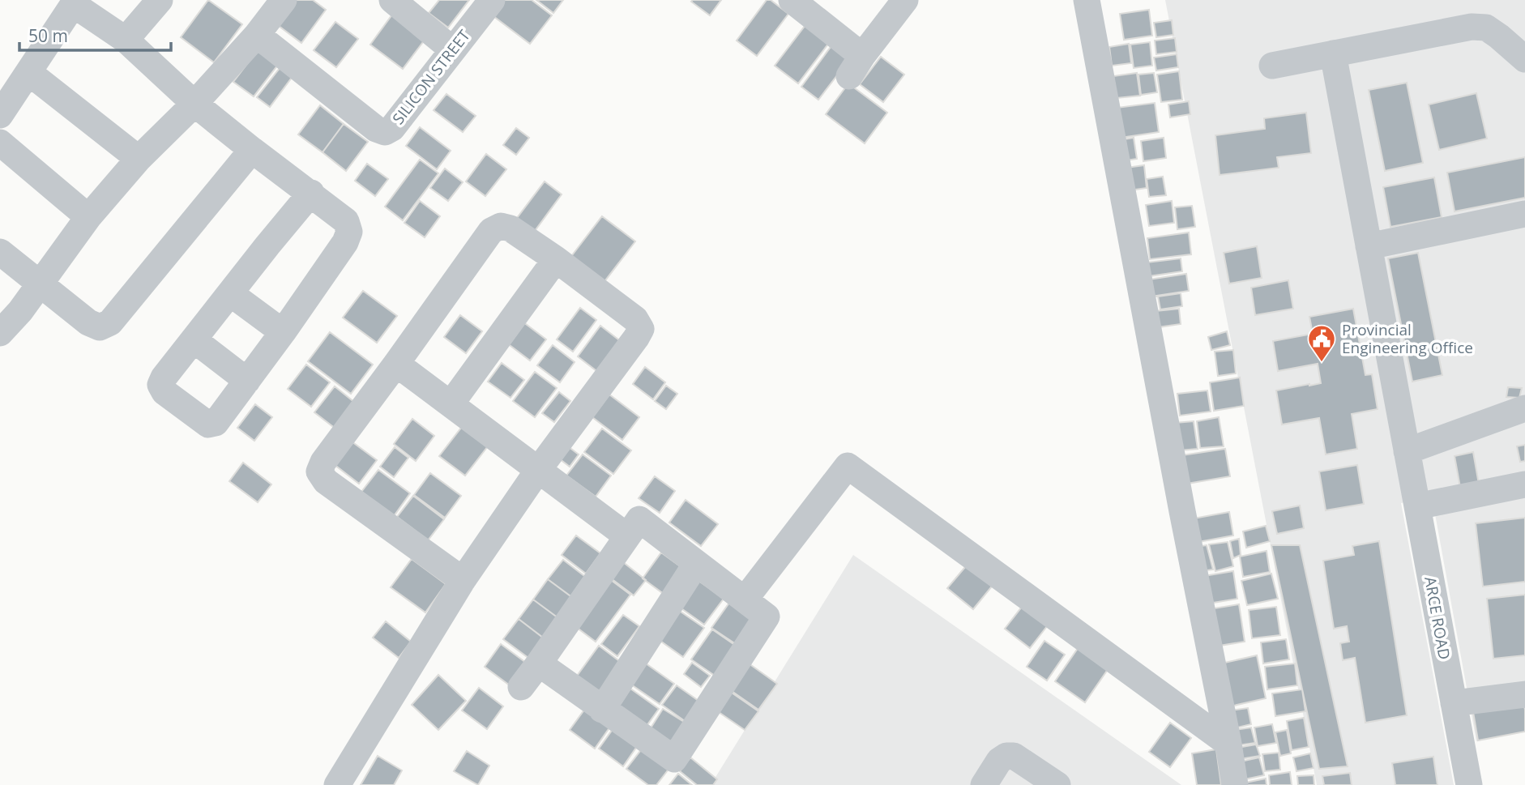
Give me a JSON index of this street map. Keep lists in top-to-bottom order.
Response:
{
  "streets": {
    "street": ["SILICON STREET", "ARCE ROAD"]
  },
  "places": {
    "public building": ["Provincial Engineering Office"]
  },
  "scale_bar": "50 m"
}
